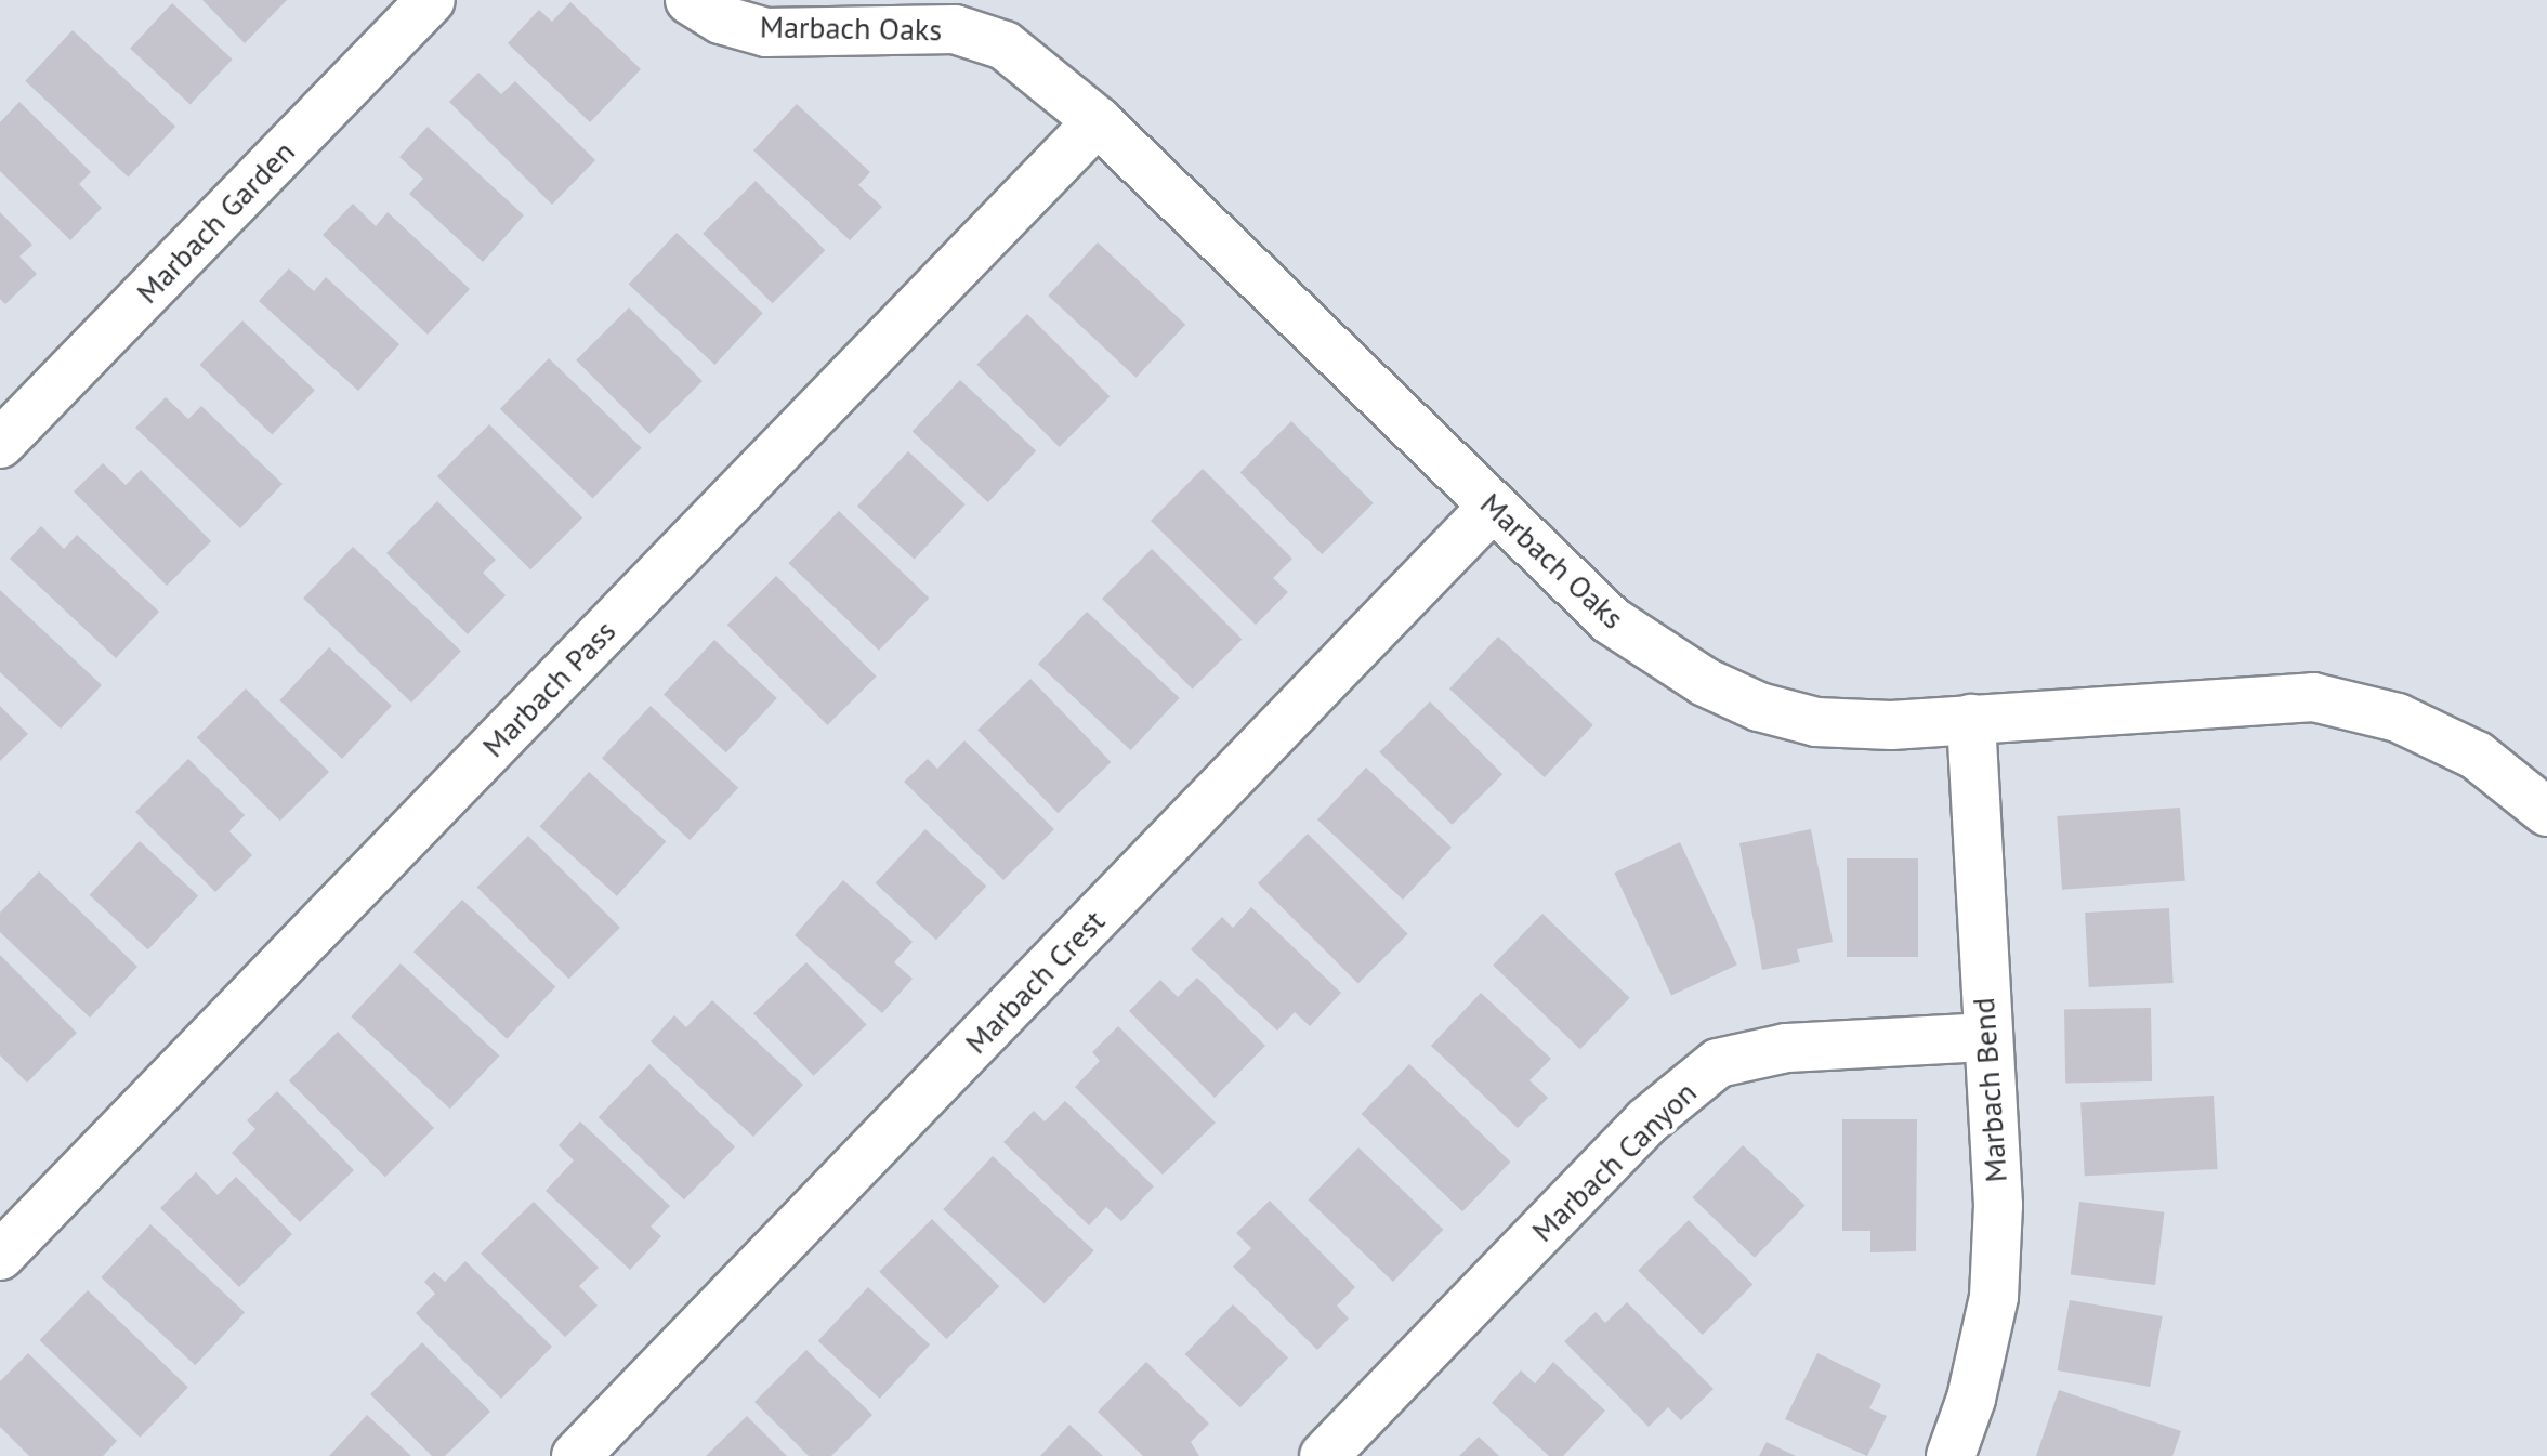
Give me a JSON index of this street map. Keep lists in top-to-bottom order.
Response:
{
  "streets": {
    "street": [
      "Marbach Oaks",
      "Marbach Garden",
      "Marbach Pass",
      "Marbach Crest",
      "Marbach Bend",
      "Marbach Canyon"
    ]
  },
  "crossings": [
    ["Marbach Oaks", "Marbach Pass"],
    ["Marbach Oaks", "Marbach Crest"],
    ["Marbach Oaks", "Marbach Bend"],
    ["Marbach Bend", "Marbach Canyon"]
  ]
}
